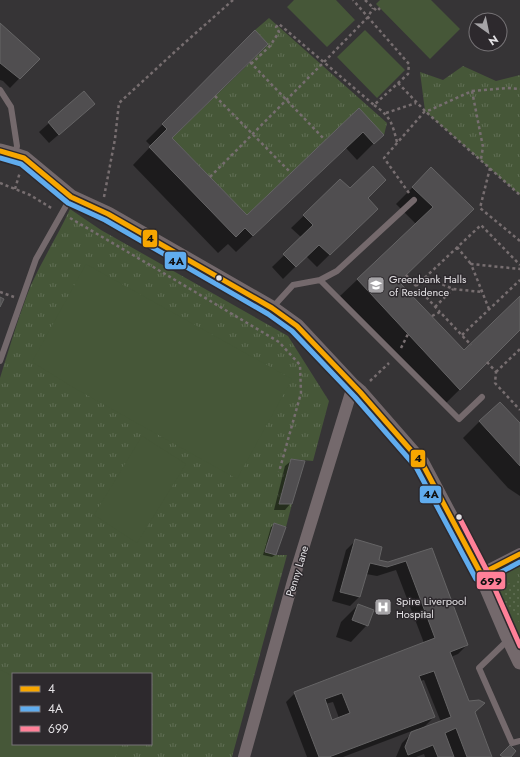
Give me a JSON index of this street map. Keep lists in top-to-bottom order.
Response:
{
  "streets": {
    "street": ["Penny Lane"]
  },
  "places": {
    "school or university": ["Greenbank Halls of Residence"],
    "hospital": ["Spire Liverpool Hospital"]
  },
  "lines": ["transit line 4", "transit line 4A", "transit line 699"],
  "legend": ["4", "4A", "699"],
  "north": "bottom right"
}
